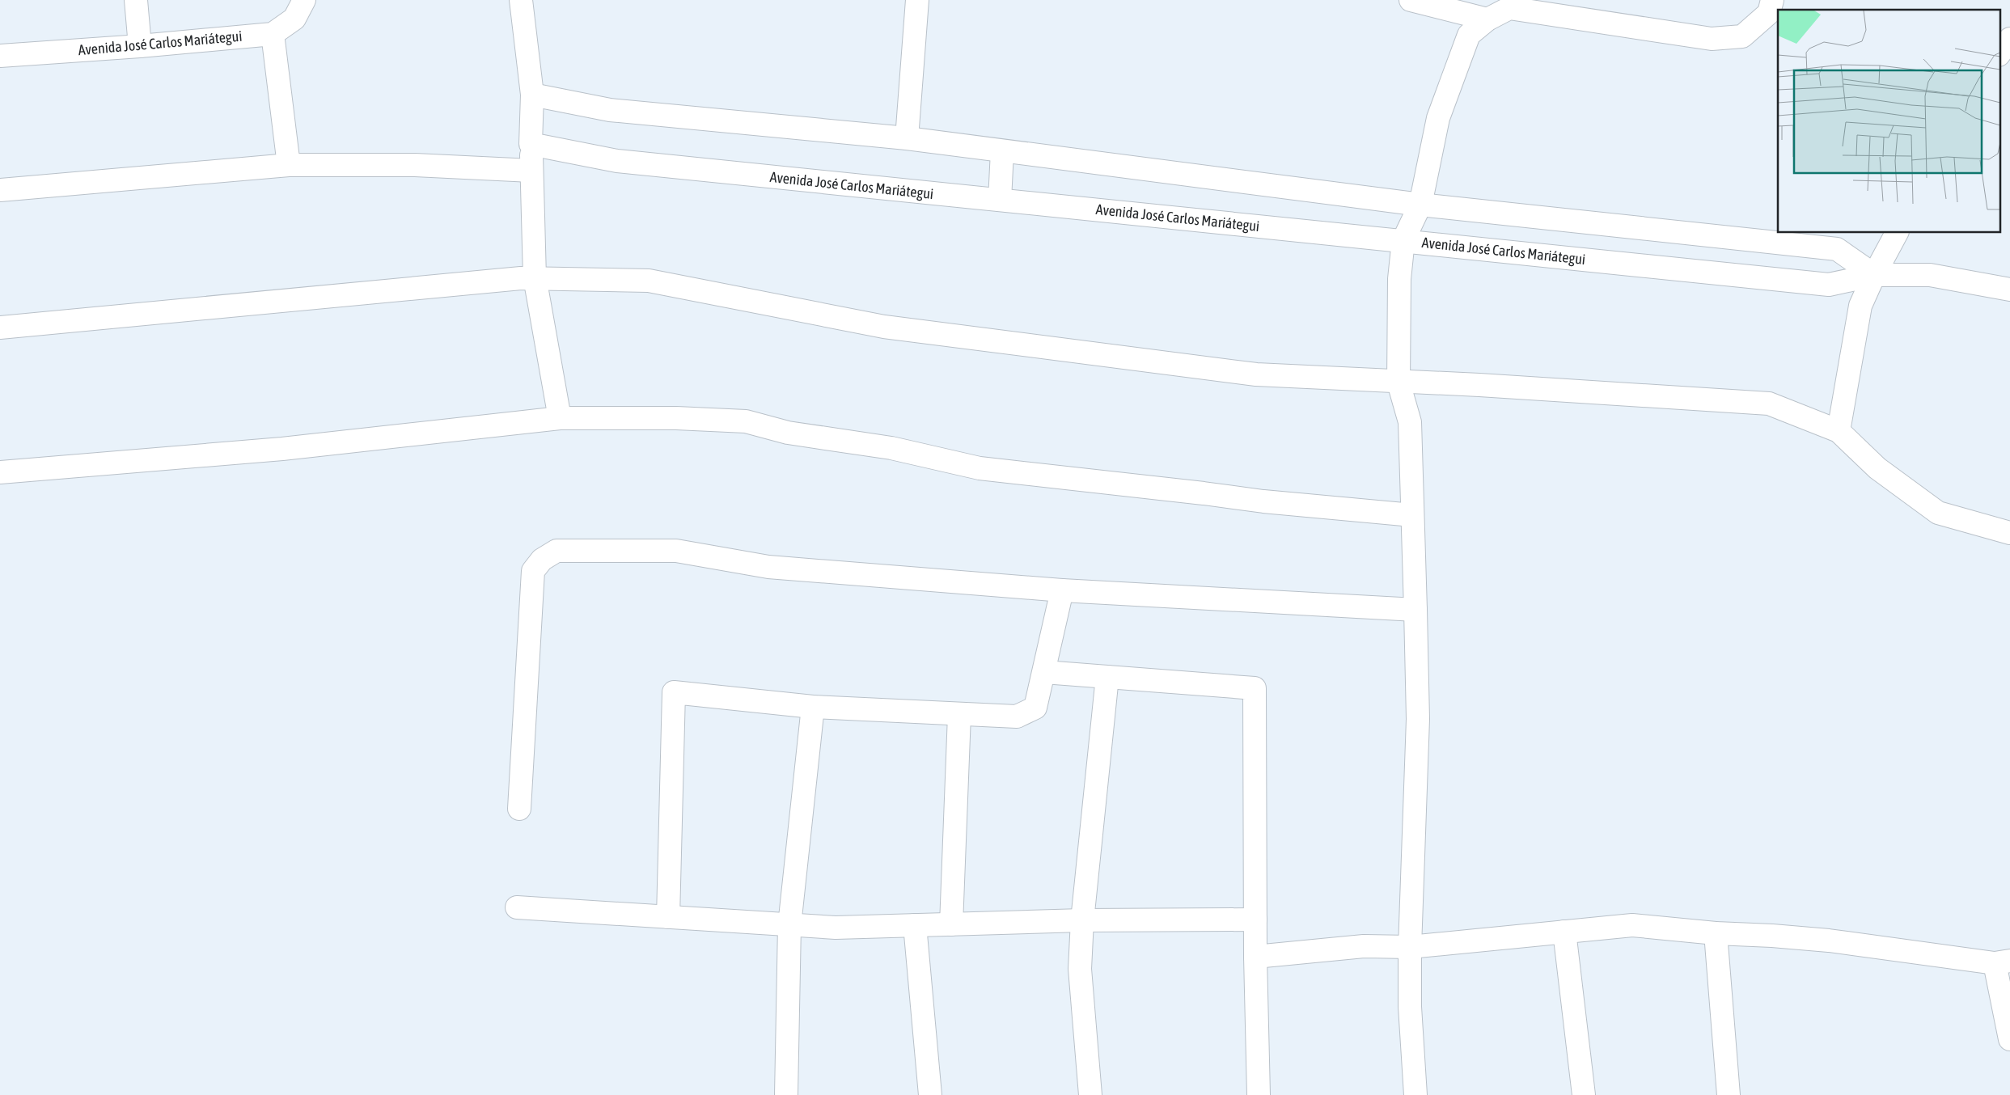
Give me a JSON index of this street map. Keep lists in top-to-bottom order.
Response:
{
  "streets": {
    "street": ["Avenida José Carlos Mariátegui"]
  }
}
